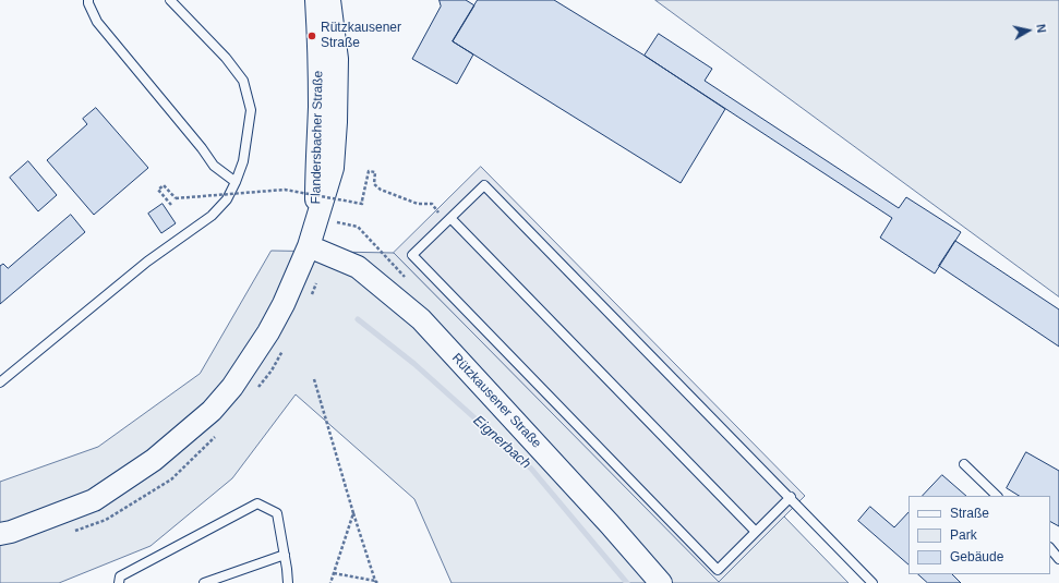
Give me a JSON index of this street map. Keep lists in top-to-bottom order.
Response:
{
  "streets": {
    "street": ["Flandersbacher Straße", "Rützkausener Straße"]
  },
  "crossings": [
    ["Flandersbacher Straße", "Rützkausener Straße"]
  ],
  "water": ["Eignerbach"],
  "places": ["Rützkausener Straße"],
  "legend": ["Straße", "Park", "Gebäude"],
  "north": "right"
}
